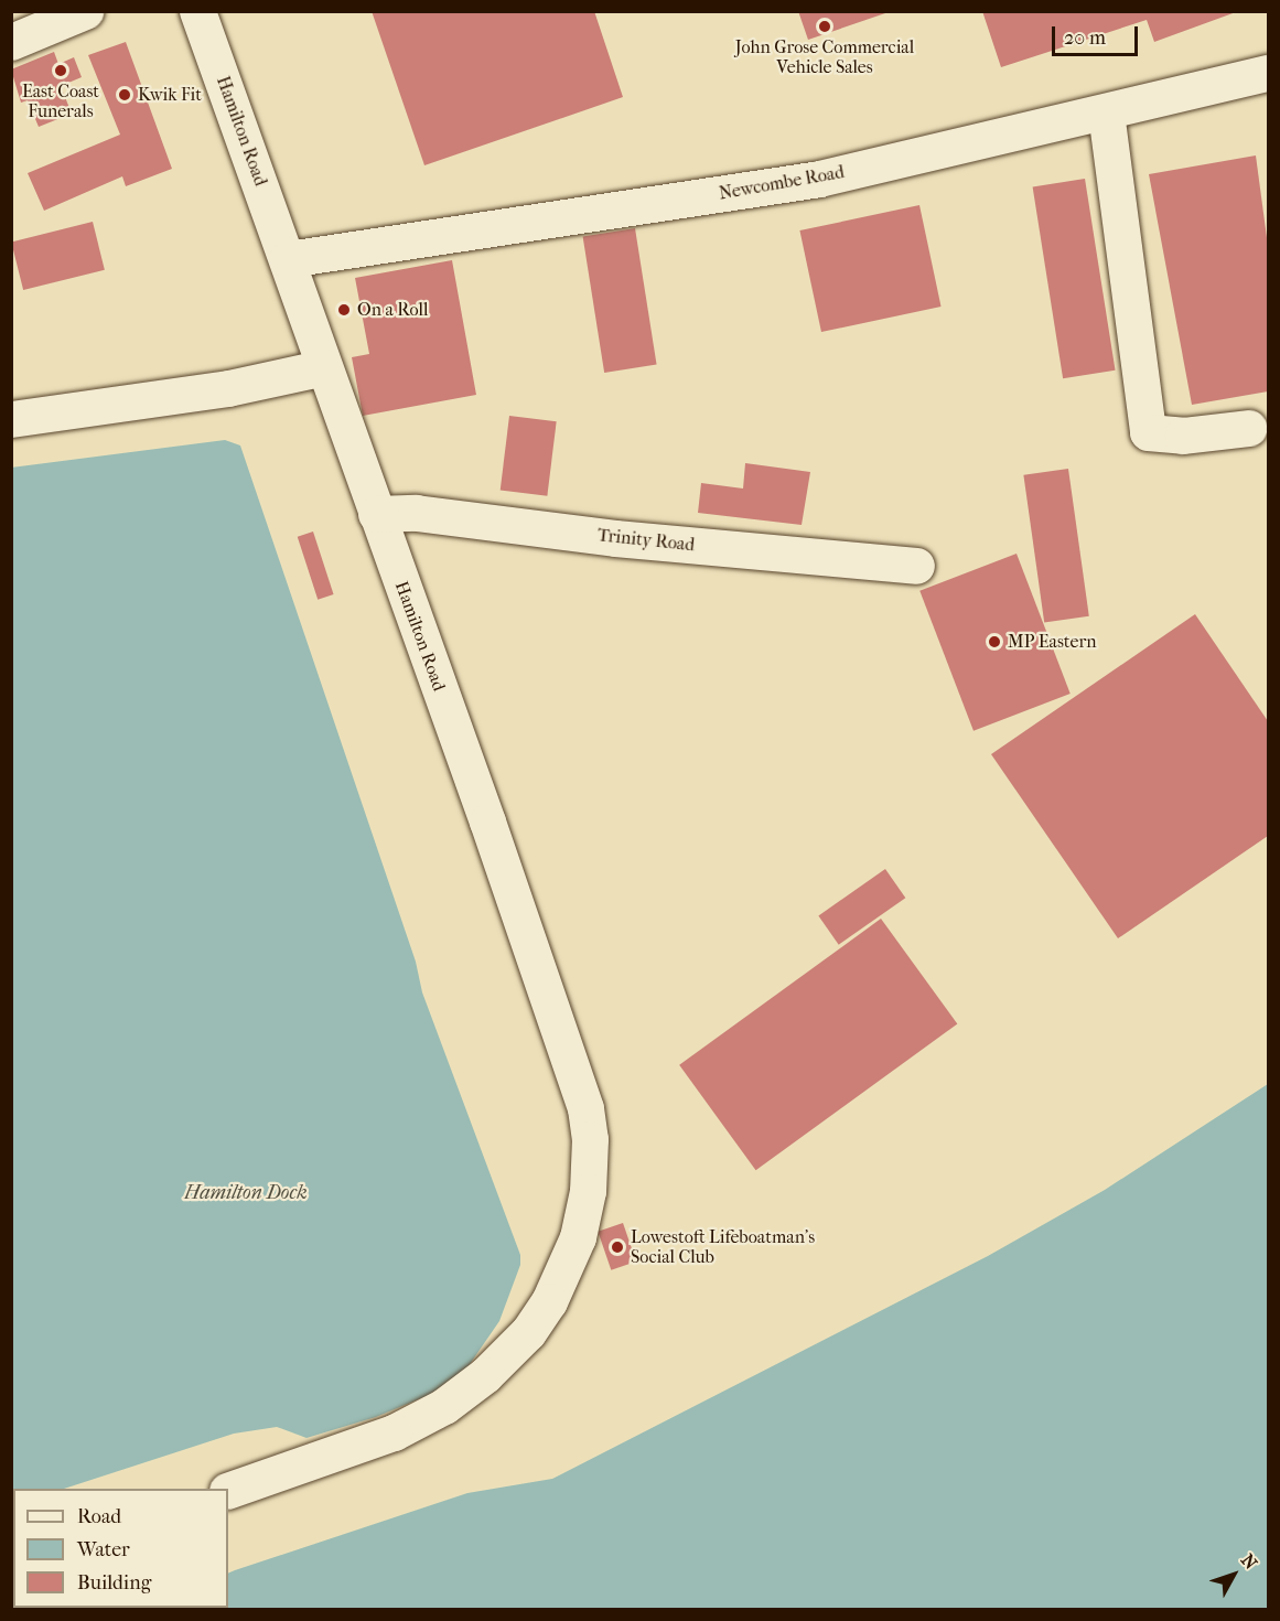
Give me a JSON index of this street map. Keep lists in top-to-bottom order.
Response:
{
  "streets": {
    "street": ["Hamilton Road", "Newcombe Road", "Trinity Road"]
  },
  "crossings": [
    ["Hamilton Road", "Newcombe Road"],
    ["Hamilton Road", "Trinity Road"]
  ],
  "water": ["Hamilton Dock"],
  "places": [
    "John Grose Commercial Vehicle Sales",
    "East Coast Funerals",
    "Kwik Fit",
    "On a Roll",
    "MP Eastern",
    "Lowestoft Lifeboatman's Social Club"
  ],
  "legend": ["Road", "Water", "Building"],
  "scale_bar": "20 m",
  "north": "top right"
}
